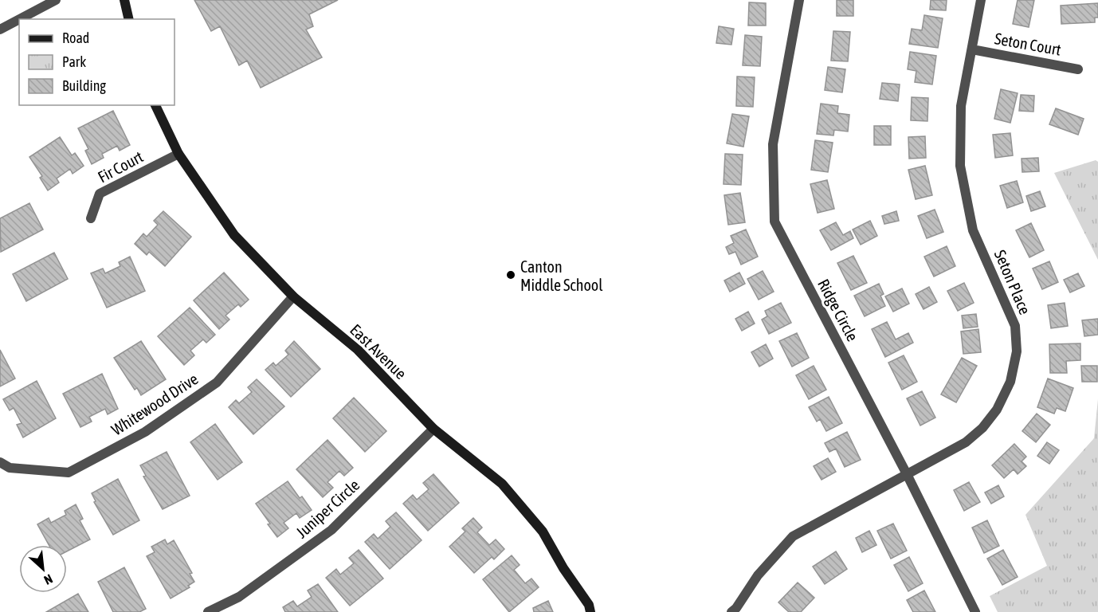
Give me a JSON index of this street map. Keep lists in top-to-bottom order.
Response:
{
  "streets": {
    "street": [
      "Seton Court",
      "Fir Court",
      "Seton Place",
      "Ridge Circle",
      "East Avenue",
      "Whitewood Drive",
      "Juniper Circle"
    ]
  },
  "crossings": [
    ["Seton Court", "Seton Place"],
    ["Fir Court", "East Avenue"],
    ["Seton Place", "Ridge Circle"],
    ["East Avenue", "Whitewood Drive"],
    ["East Avenue", "Juniper Circle"]
  ],
  "places": ["Canton Middle School"],
  "legend": ["Road", "Park", "Building"],
  "north": "bottom right"
}
